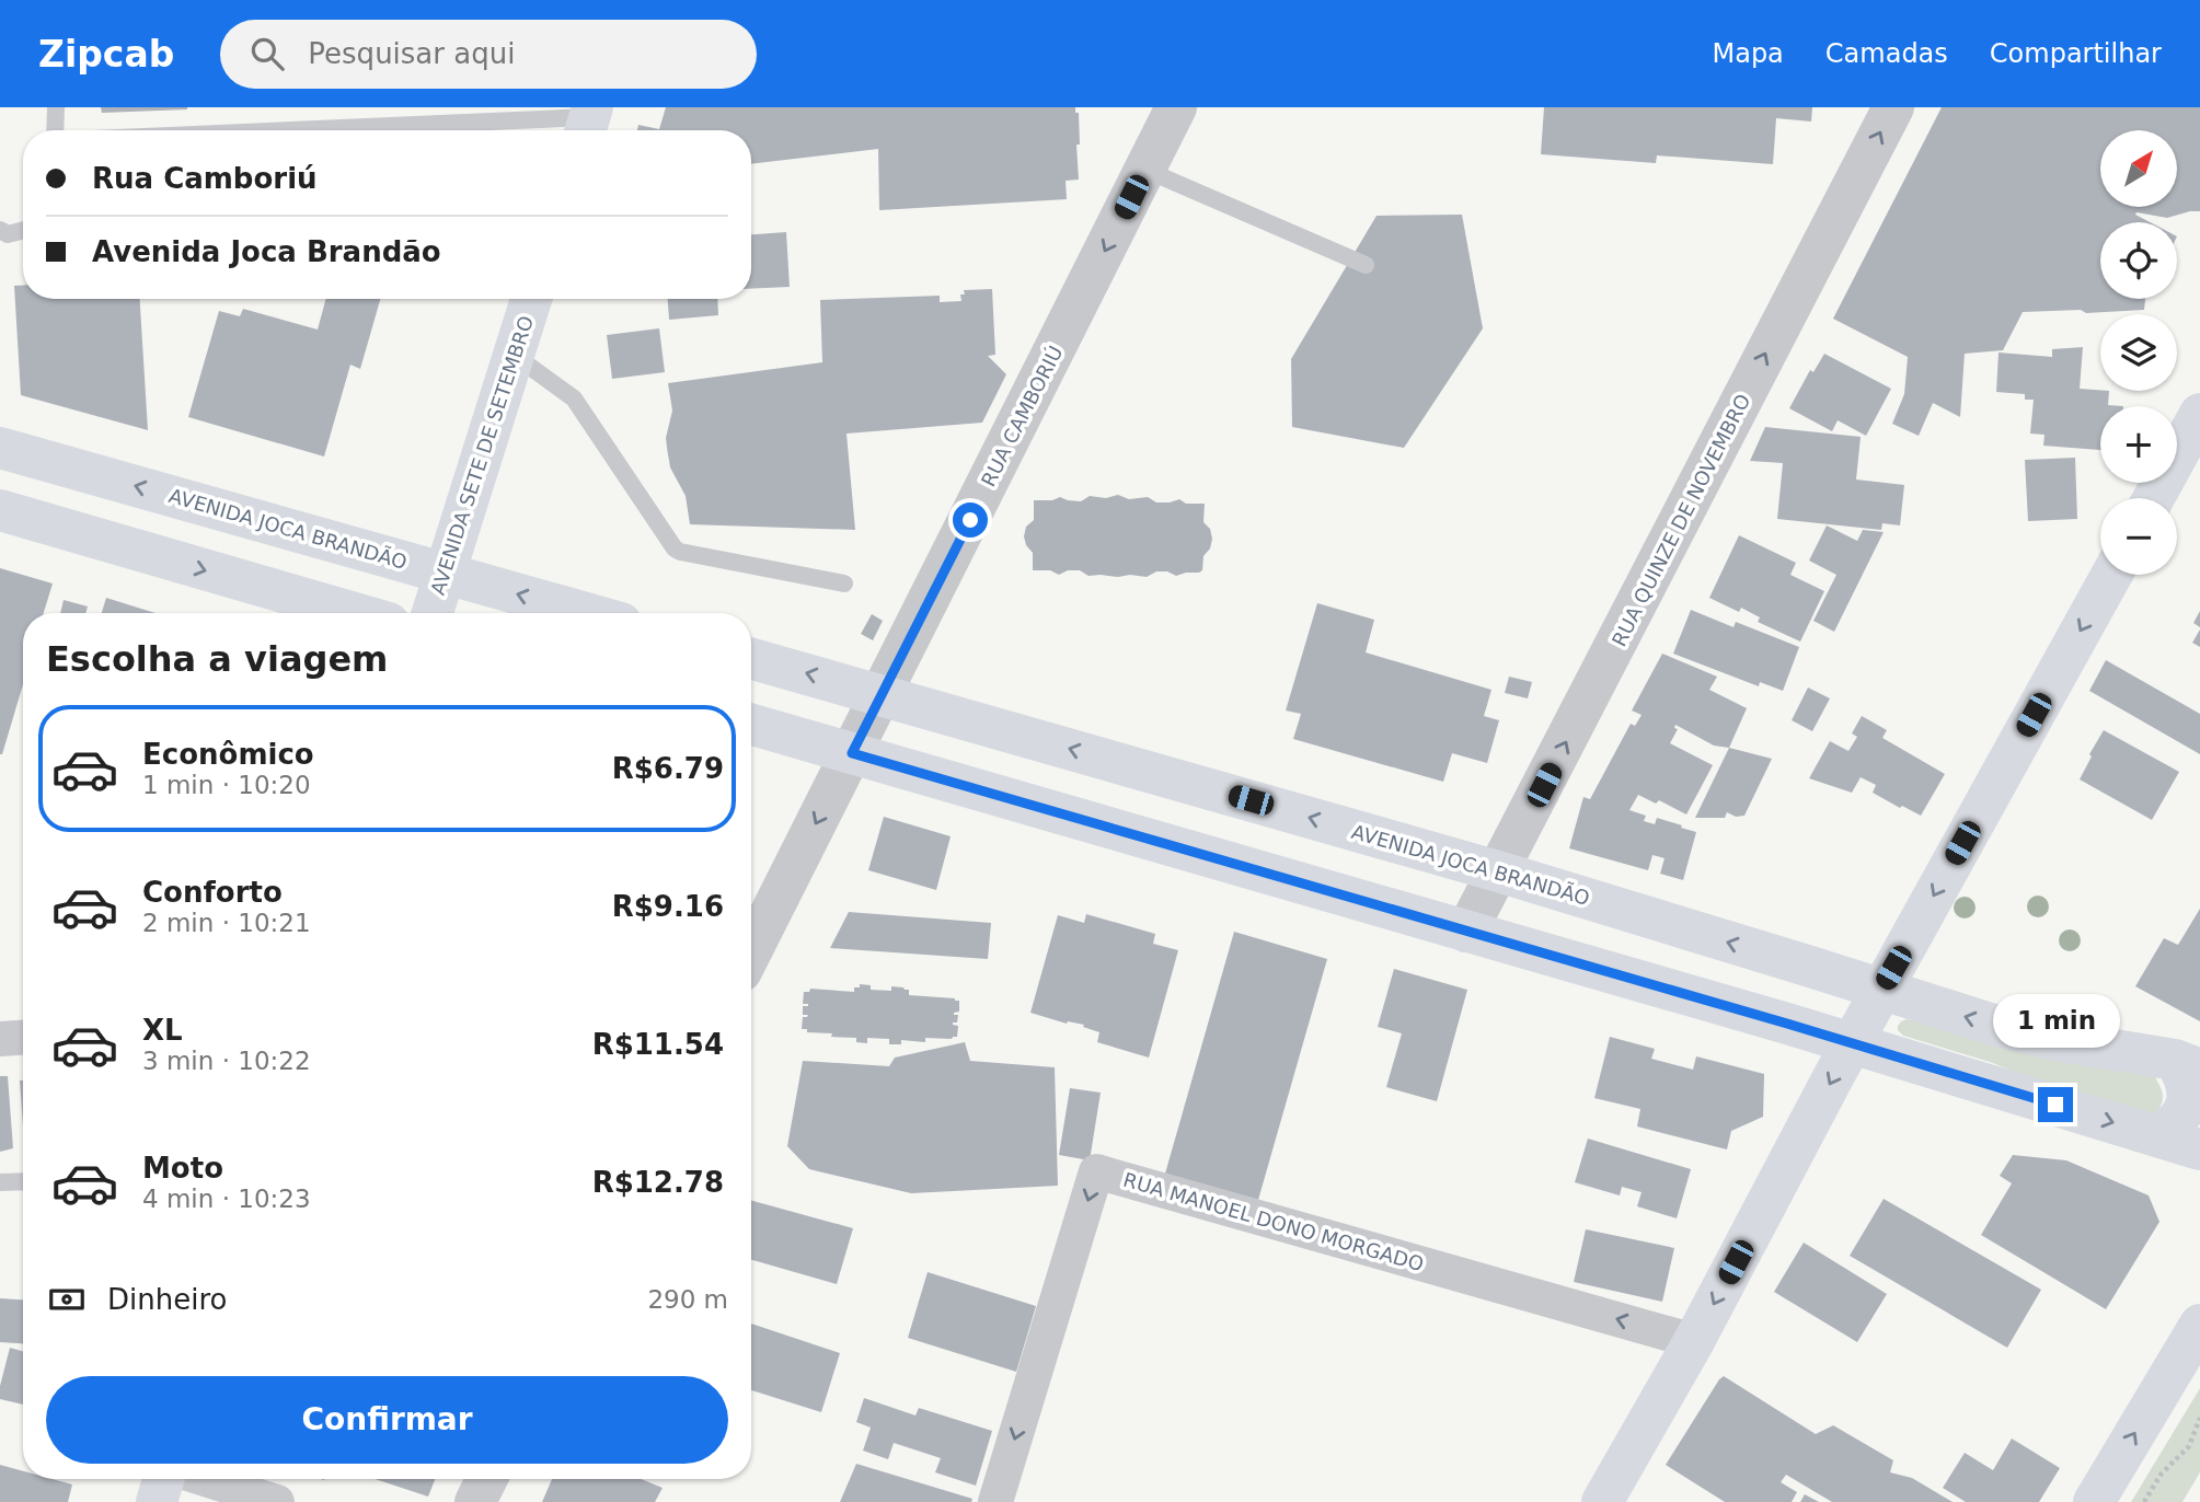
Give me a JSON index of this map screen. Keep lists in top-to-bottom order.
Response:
{
  "streets": {
    "main road": ["AVENIDA SETE DE SETEMBRO", "AVENIDA JOCA BRANDÃO"],
    "street": ["RUA CAMBORIÚ", "RUA QUINZE DE NOVEMBRO", "RUA MANOEL DONO MORGADO"]
  },
  "crossings": [
    ["RUA CAMBORIÚ", "AVENIDA JOCA BRANDÃO"],
    ["AVENIDA SETE DE SETEMBRO", "AVENIDA JOCA BRANDÃO"],
    ["RUA QUINZE DE NOVEMBRO", "AVENIDA JOCA BRANDÃO"]
  ],
  "one_way": ["RUA CAMBORIÚ", "RUA QUINZE DE NOVEMBRO"],
  "north": "top right",
  "page": {
    "header": "Zipcab",
    "search": "Pesquisar aqui",
    "nav": ["Mapa", "Camadas", "Compartilhar"],
    "map_buttons": ["+", "−"],
    "banner": ["Rua Camboriú", "Avenida Joca Brandão"],
    "heading": "Escolha a viagem",
    "list": [
      {
        "name": "Econômico",
        "note": "1 min · 10:20",
        "value": "R$6.79"
      },
      {
        "name": "Conforto",
        "note": "2 min · 10:21",
        "value": "R$9.16"
      },
      {
        "name": "XL",
        "note": "3 min · 10:22",
        "value": "R$11.54"
      },
      {
        "name": "Moto",
        "note": "4 min · 10:23",
        "value": "R$12.78"
      }
    ],
    "bubble": "1 min",
    "pay": ["Dinheiro", "290 m"],
    "buttons": "Confirmar"
  }
}
